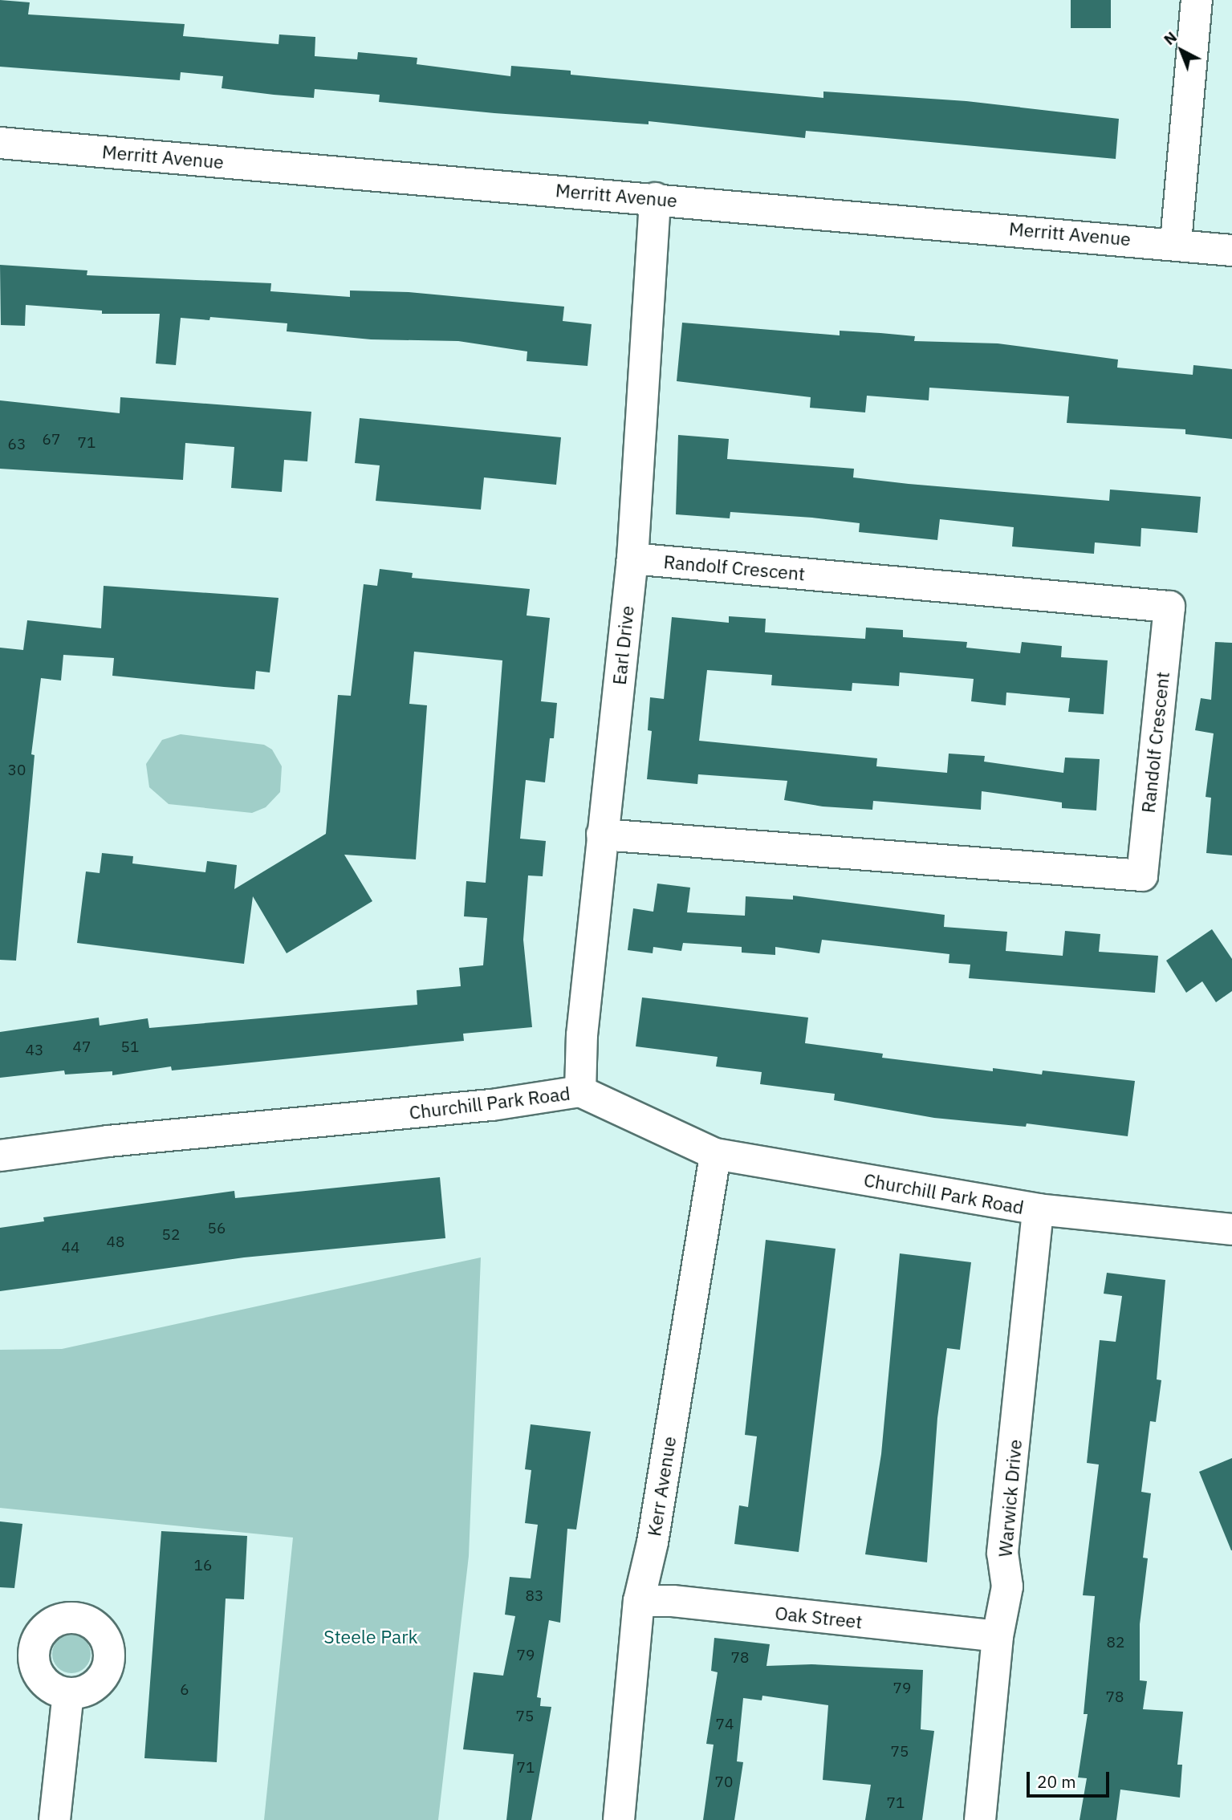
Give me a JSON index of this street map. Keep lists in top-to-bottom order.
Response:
{
  "streets": {
    "street": [
      "Merritt Avenue",
      "Randolf Crescent",
      "Earl Drive",
      "Churchill Park Road",
      "Kerr Avenue",
      "Warwick Drive",
      "Oak Street"
    ]
  },
  "crossings": [
    ["Merritt Avenue", "Earl Drive"],
    ["Randolf Crescent", "Earl Drive"],
    ["Earl Drive", "Churchill Park Road"],
    ["Churchill Park Road", "Kerr Avenue"],
    ["Churchill Park Road", "Warwick Drive"],
    ["Kerr Avenue", "Oak Street"],
    ["Warwick Drive", "Oak Street"]
  ],
  "parks": ["Steele Park"],
  "house_numbers": [
    "67",
    "71",
    "63",
    "30",
    "47",
    "51",
    "43",
    "56",
    "52",
    "48",
    "44",
    "16",
    "83",
    "82",
    "79",
    "78",
    "79",
    "6",
    "78",
    "75",
    "74",
    "75",
    "71",
    "70",
    "71"
  ],
  "scale_bar": "20 m",
  "north": "top left"
}
